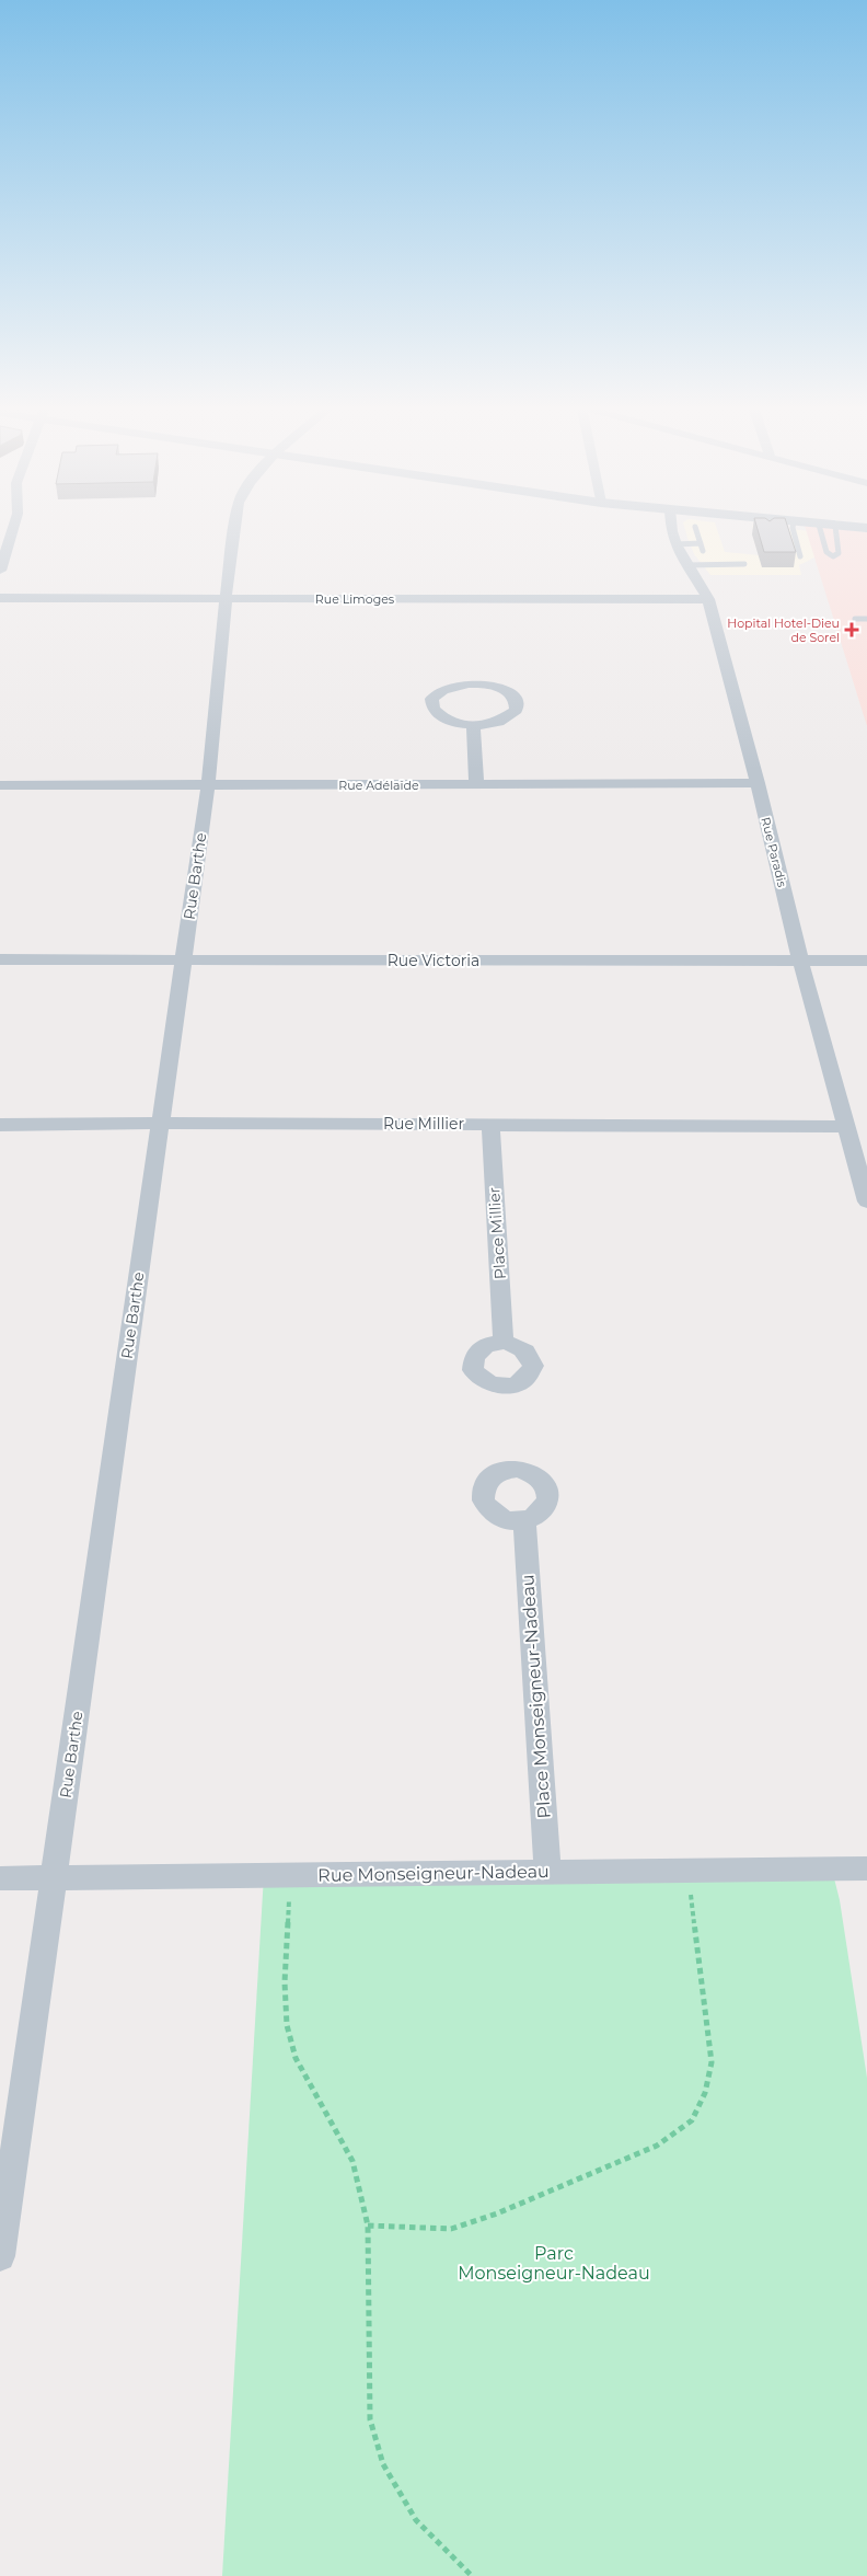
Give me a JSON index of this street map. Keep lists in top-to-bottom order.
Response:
{
  "streets": {
    "street": [
      "Rue Limoges",
      "Rue Adélaïde",
      "Rue Paradis",
      "Rue Barthe",
      "Rue Victoria",
      "Rue Millier",
      "Place Millier",
      "Place Monseigneur-Nadeau",
      "Rue Monseigneur-Nadeau"
    ]
  },
  "crossings": [
    ["Rue Limoges", "Rue Paradis"],
    ["Rue Limoges", "Rue Barthe"],
    ["Rue Adélaïde", "Rue Paradis"],
    ["Rue Adélaïde", "Rue Barthe"],
    ["Rue Paradis", "Rue Victoria"],
    ["Rue Paradis", "Rue Millier"],
    ["Rue Barthe", "Rue Victoria"],
    ["Rue Barthe", "Rue Millier"],
    ["Rue Barthe", "Rue Monseigneur-Nadeau"],
    ["Rue Millier", "Place Millier"],
    ["Place Monseigneur-Nadeau", "Rue Monseigneur-Nadeau"]
  ],
  "parks": ["Parc Monseigneur-Nadeau"],
  "places": {
    "health": ["Hopital Hotel-Dieu de Sorel"]
  }
}
